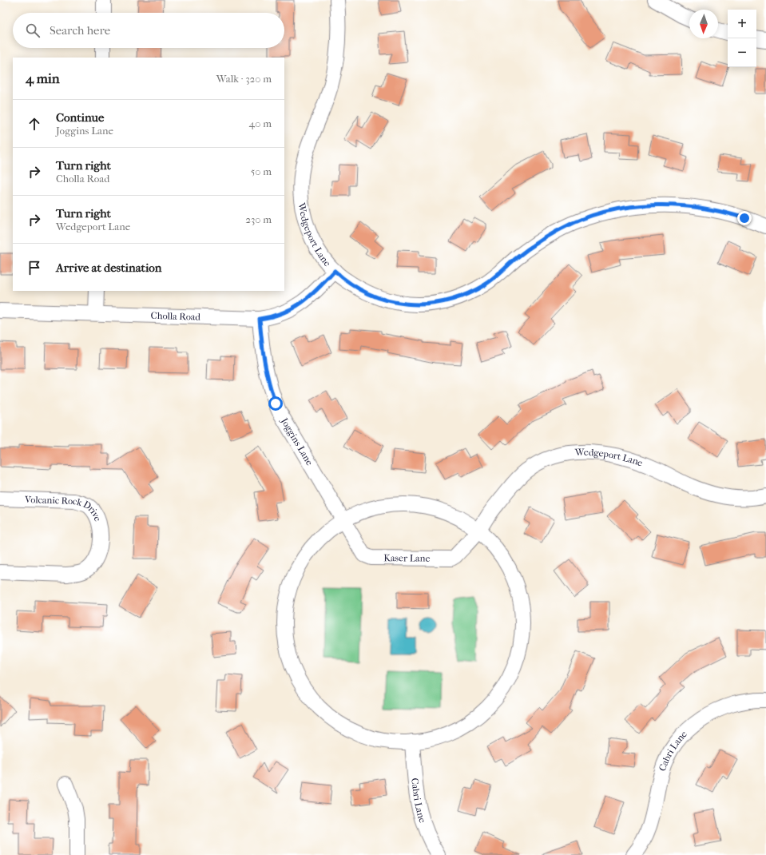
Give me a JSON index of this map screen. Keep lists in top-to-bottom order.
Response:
{
  "streets": {
    "street": [
      "Wedgeport Lane",
      "Cholla Road",
      "Joggins Lane",
      "Volcanic Rock Drive",
      "Kaser Lane",
      "Cabri Lane"
    ]
  },
  "crossings": [
    ["Wedgeport Lane", "Cholla Road"],
    ["Wedgeport Lane", "Kaser Lane"],
    ["Cholla Road", "Joggins Lane"],
    ["Joggins Lane", "Kaser Lane"]
  ],
  "north": "bottom",
  "page": {
    "map_buttons": ["+", "−"],
    "search": "Search here",
    "heading": ["4 min", "Walk · 320 m"],
    "list": [
      ["Continue", "Joggins Lane", "40 m"],
      ["Turn right", "Cholla Road", "50 m"],
      ["Turn right", "Wedgeport Lane", "230 m"],
      "Arrive at destination"
    ]
  }
}
